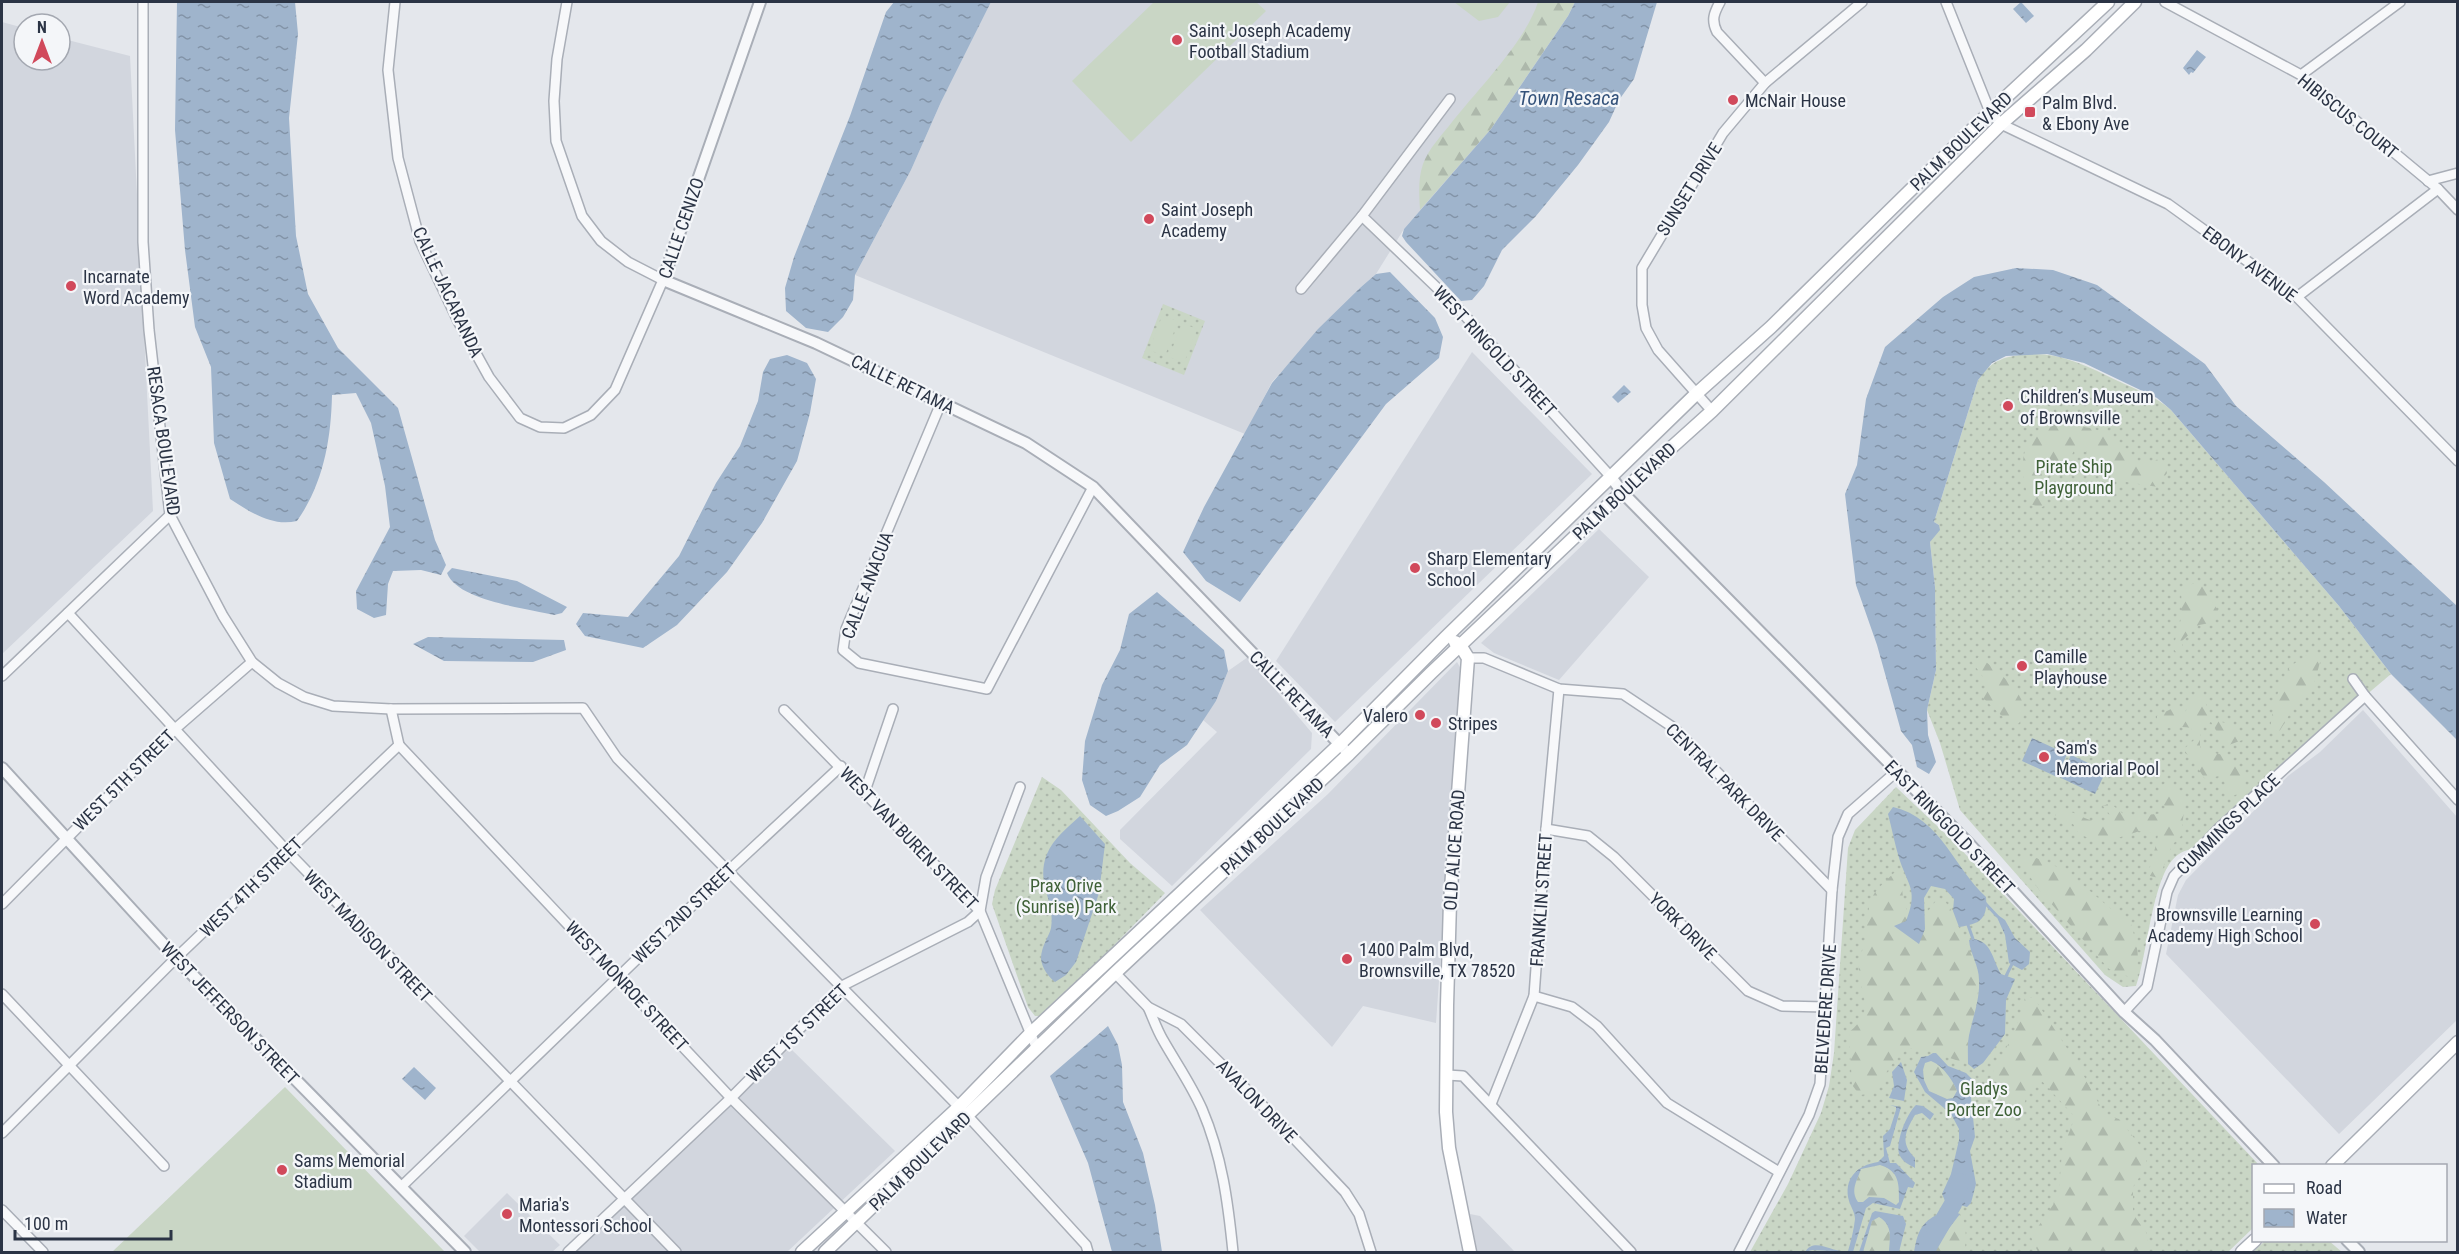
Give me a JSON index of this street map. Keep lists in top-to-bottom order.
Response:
{
  "streets": {
    "main road": ["PALM BOULEVARD", "OLD ALICE ROAD"],
    "street": [
      "HIBISCUS COURT",
      "SUNSET DRIVE",
      "CALLE CENIZO",
      "EBONY AVENUE",
      "CALLE JACARANDA",
      "WEST RINGOLD STREET",
      "CALLE RETAMA",
      "RESACA BOULEVARD",
      "CALLE ANACUA",
      "WEST 5TH STREET",
      "CENTRAL PARK DRIVE",
      "CUMMINGS PLACE",
      "EAST RINGGOLD STREET",
      "WEST VAN BUREN STREET",
      "WEST 4TH STREET",
      "FRANKLIN STREET",
      "WEST 2ND STREET",
      "YORK DRIVE",
      "WEST MADISON STREET",
      "WEST MONROE STREET",
      "BELVEDERE DRIVE",
      "WEST JEFFERSON STREET",
      "WEST 1ST STREET",
      "AVALON DRIVE"
    ]
  },
  "crossings": [
    ["PALM BOULEVARD", "SUNSET DRIVE"],
    ["PALM BOULEVARD", "EBONY AVENUE"],
    ["PALM BOULEVARD", "WEST RINGOLD STREET"],
    ["PALM BOULEVARD", "CALLE RETAMA"],
    ["PALM BOULEVARD", "EAST RINGGOLD STREET"],
    ["PALM BOULEVARD", "WEST VAN BUREN STREET"],
    ["PALM BOULEVARD", "WEST MONROE STREET"],
    ["PALM BOULEVARD", "AVALON DRIVE"],
    ["CALLE CENIZO", "CALLE JACARANDA"],
    ["CALLE CENIZO", "CALLE RETAMA"],
    ["WEST RINGOLD STREET", "EAST RINGGOLD STREET"],
    ["CALLE RETAMA", "CALLE ANACUA"],
    ["RESACA BOULEVARD", "WEST 5TH STREET"],
    ["RESACA BOULEVARD", "WEST 2ND STREET"],
    ["WEST 5TH STREET", "WEST MADISON STREET"],
    ["WEST 5TH STREET", "WEST JEFFERSON STREET"],
    ["CENTRAL PARK DRIVE", "OLD ALICE ROAD"],
    ["CENTRAL PARK DRIVE", "FRANKLIN STREET"],
    ["CENTRAL PARK DRIVE", "BELVEDERE DRIVE"],
    ["CUMMINGS PLACE", "EAST RINGGOLD STREET"],
    ["EAST RINGGOLD STREET", "BELVEDERE DRIVE"],
    ["WEST VAN BUREN STREET", "WEST 2ND STREET"],
    ["WEST VAN BUREN STREET", "WEST 1ST STREET"],
    ["WEST 4TH STREET", "WEST MADISON STREET"],
    ["WEST 4TH STREET", "WEST MONROE STREET"],
    ["WEST 4TH STREET", "WEST JEFFERSON STREET"],
    ["FRANKLIN STREET", "YORK DRIVE"],
    ["WEST 2ND STREET", "WEST MADISON STREET"],
    ["WEST 2ND STREET", "WEST MONROE STREET"],
    ["WEST 2ND STREET", "WEST JEFFERSON STREET"],
    ["YORK DRIVE", "BELVEDERE DRIVE"],
    ["WEST MADISON STREET", "WEST 1ST STREET"],
    ["WEST MONROE STREET", "WEST 1ST STREET"]
  ],
  "water": ["Town Resaca"],
  "parks": ["Pirate Ship Playground", "Prax Orive (Sunrise) Park", "Gladys Porter Zoo"],
  "places": {
    "other": [
      "Saint Joseph Academy Football Stadium",
      "McNair House",
      "Saint Joseph Academy",
      "Incarnate Word Academy",
      "Children’s Museum of Brownsville",
      "Sharp Elementary School",
      "Camille Playhouse",
      "Valero",
      "Stripes",
      "Sam's Memorial Pool",
      "Brownsville Learning Academy High School",
      "1400 Palm Blvd, Brownsville, TX 78520",
      "Sams Memorial Stadium",
      "Maria's Montessori School"
    ],
    "transit": ["Palm Blvd. & Ebony Ave"]
  },
  "legend": ["Road", "Water"],
  "scale_bar": "100 m",
  "north": "top"
}
